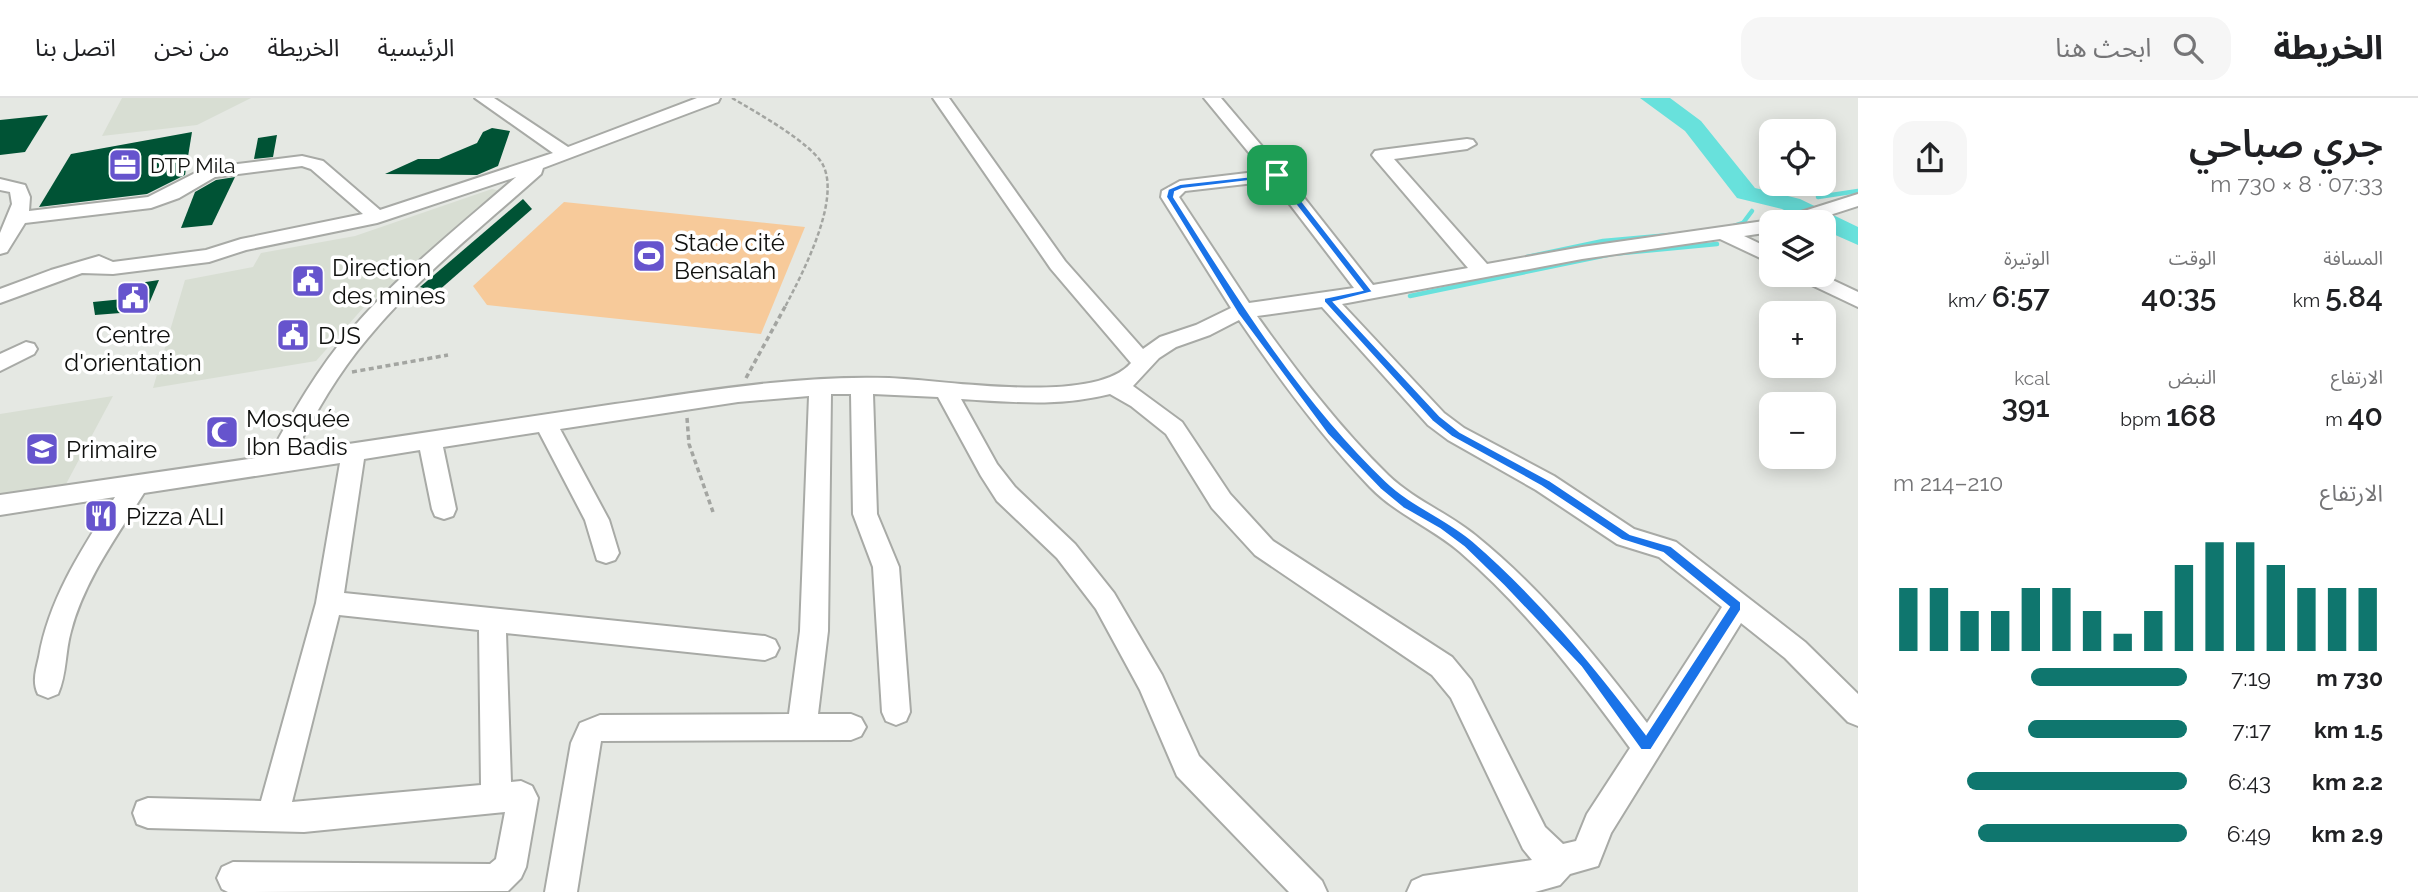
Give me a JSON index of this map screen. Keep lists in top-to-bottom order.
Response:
{
  "places": {
    "office": ["DTP Mila"],
    "sports": ["Stade cité Bensalah"],
    "public building": ["Direction des mines", "Centre d'orientation", "DJS"],
    "mosque": ["Mosquée Ibn Badis"],
    "school or university": ["Primaire"],
    "restaurant": ["Pizza ALI"]
  },
  "page": {
    "header": "الخريطة",
    "search": "ابحث هنا",
    "nav": [
      "الرئيسية",
      "الخريطة",
      "من نحن",
      "اتصل بنا"
    ],
    "heading": ["جري صباحي", "07:33 · 8 × 730 m"],
    "map_buttons": ["+", "−"],
    "stats": [
      ["المسافة", "5.84 km"],
      ["الوقت", "40:35"],
      ["الوتيرة", "6:57 /km"],
      ["الارتفاع", "40 m"],
      ["النبض", "168 bpm"],
      ["kcal", "391"]
    ],
    "chart": ["الارتفاع", "210–214 m"],
    "list": [
      {
        "name": "730 m",
        "note": "7:19"
      },
      {
        "name": "1.5 km",
        "note": "7:17"
      },
      {
        "name": "2.2 km",
        "note": "6:43"
      },
      {
        "name": "2.9 km",
        "note": "6:49"
      }
    ]
  }
}
